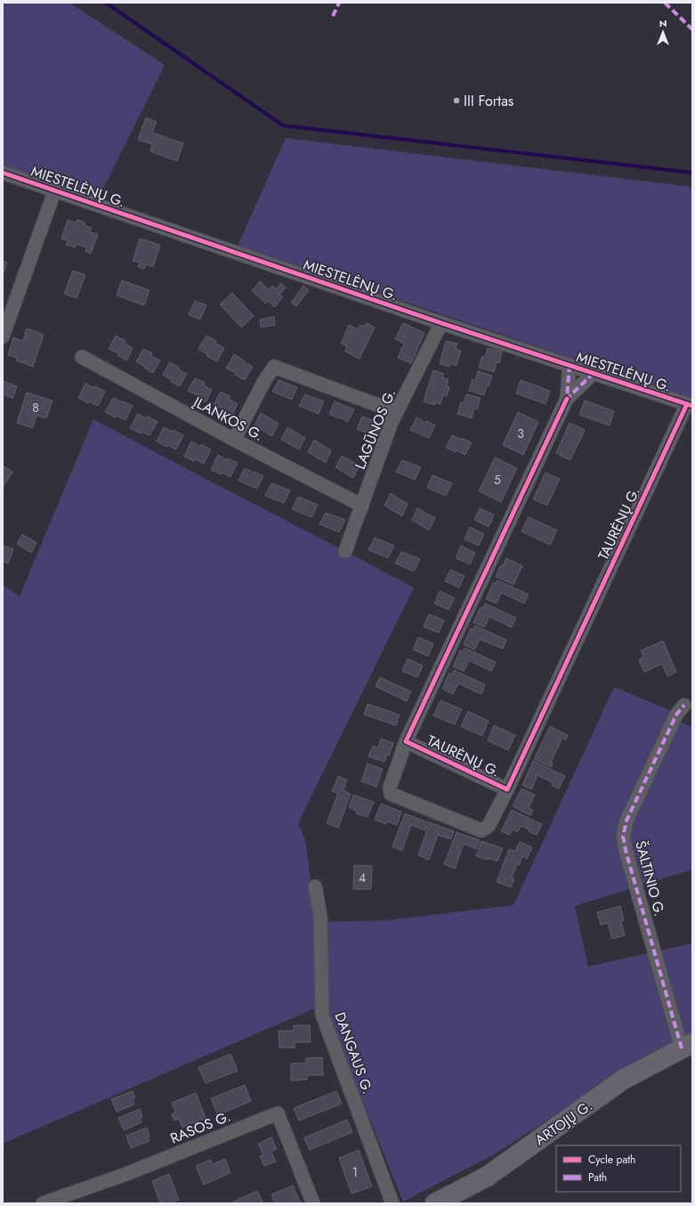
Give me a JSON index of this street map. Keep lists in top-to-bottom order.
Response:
{
  "streets": {
    "main road": ["ARTOJŲ G."],
    "street": [
      "MIESTELĖNŲ G.",
      "ĮLANKOS G.",
      "LAGŪNOS G.",
      "TAURĖNŲ G.",
      "ŠALTINIO G.",
      "DANGAUS G.",
      "RASOS G."
    ]
  },
  "crossings": [
    ["MIESTELĖNŲ G.", "LAGŪNOS G."],
    ["MIESTELĖNŲ G.", "TAURĖNŲ G."],
    ["ĮLANKOS G.", "LAGŪNOS G."],
    ["ŠALTINIO G.", "ARTOJŲ G."]
  ],
  "places": ["III Fortas"],
  "house_numbers": [
    "8",
    "3",
    "5",
    "4",
    "1"
  ],
  "legend": ["Cycle path", "Path"],
  "north": "top"
}
